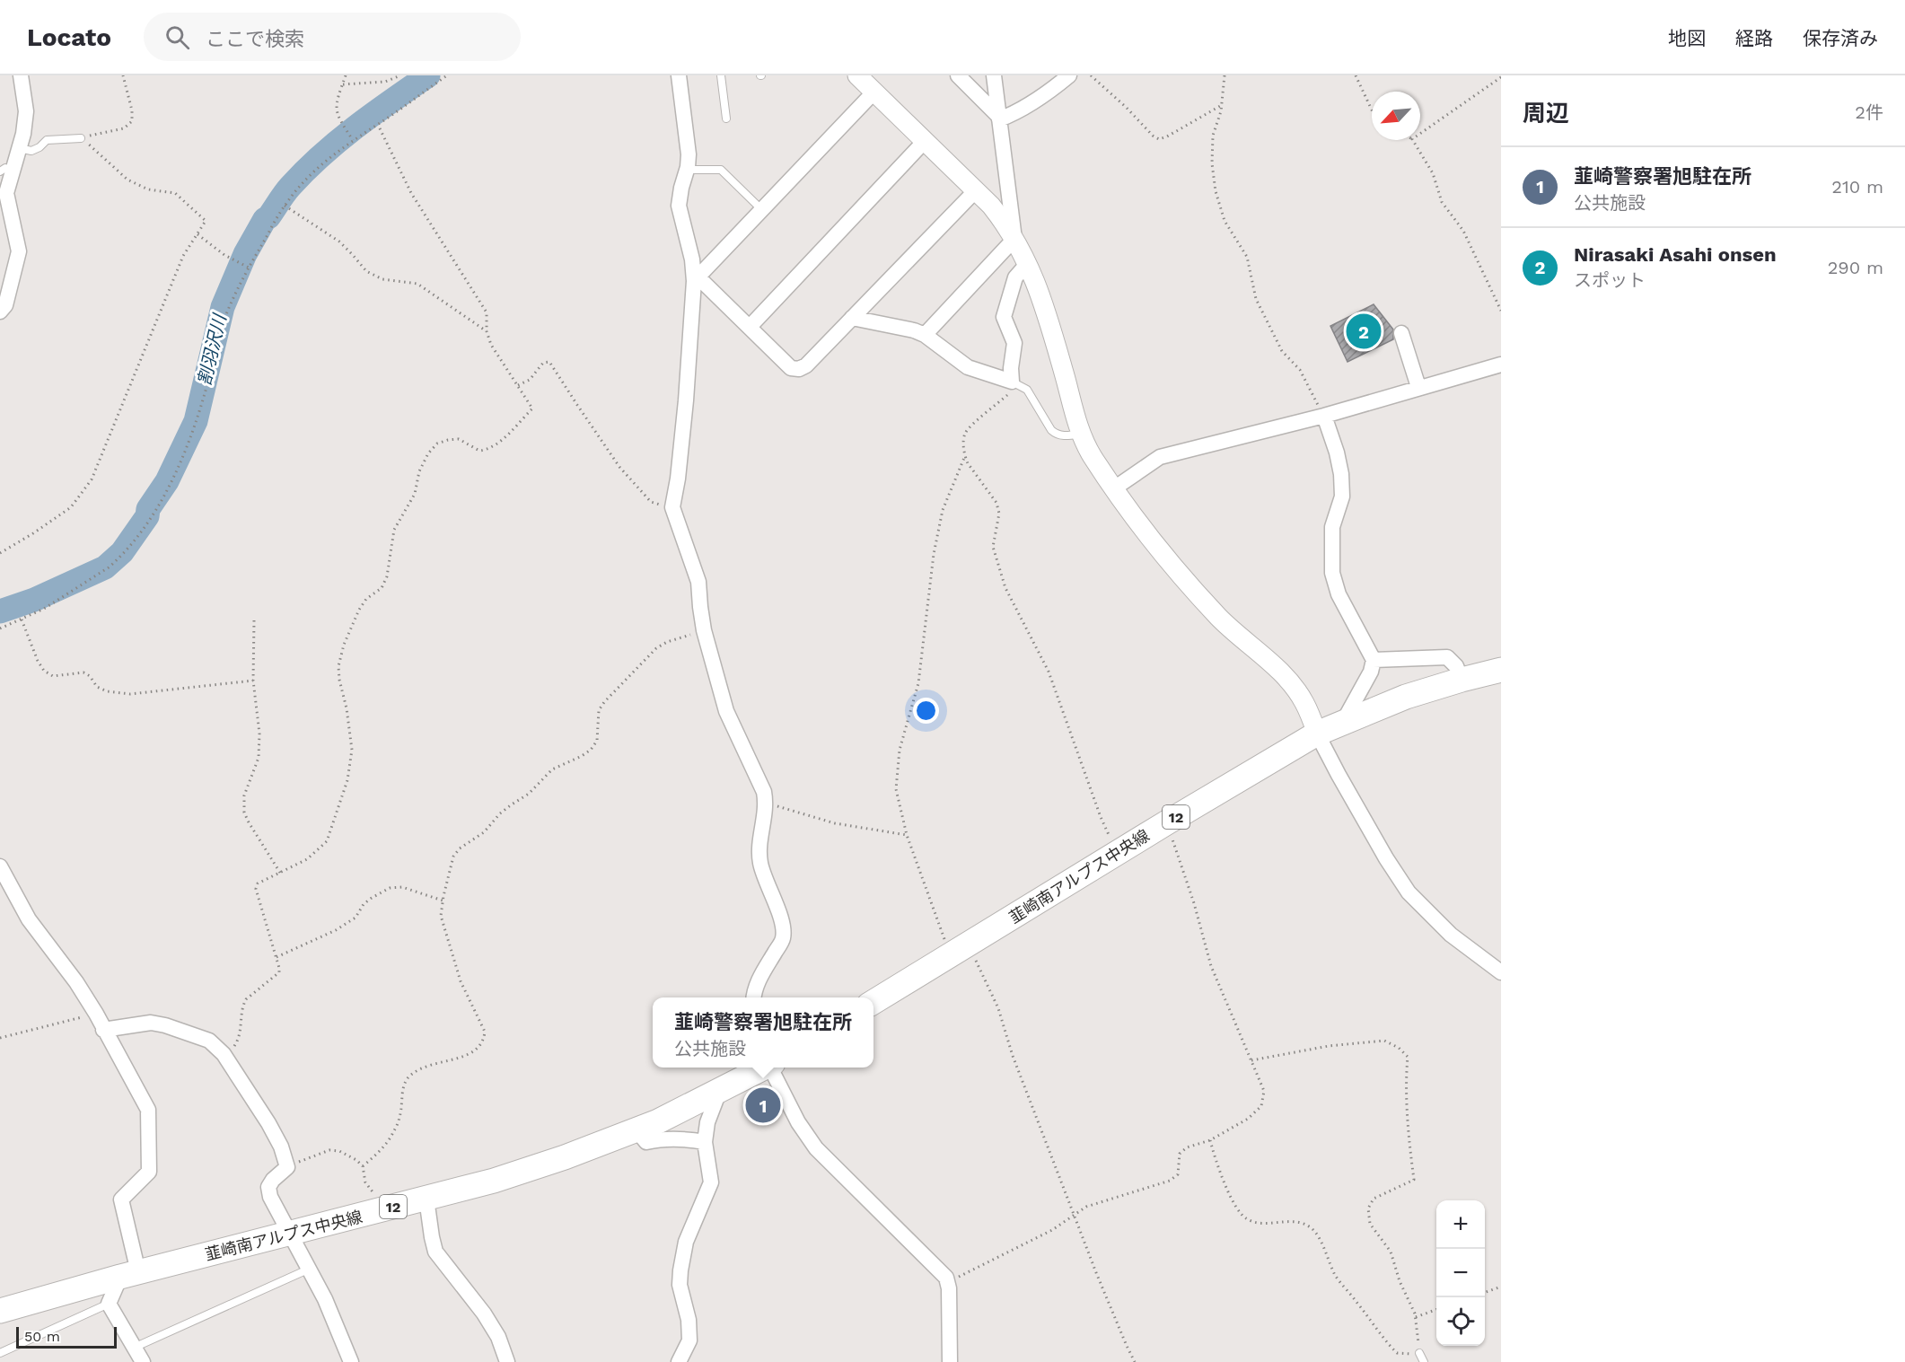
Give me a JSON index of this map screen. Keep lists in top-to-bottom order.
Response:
{
  "streets": {
    "main road": ["12", "韮崎南アルプス中央線"]
  },
  "water": ["割羽沢川"],
  "scale_bar": "50 m",
  "north": "bottom left",
  "page": {
    "header": "Locato",
    "search": "ここで検索",
    "nav": ["地図", "経路", "保存済み"],
    "heading": ["周辺", "2件"],
    "list": [
      {
        "mark": "1",
        "name": "韮崎警察署旭駐在所",
        "note": "公共施設",
        "value": "210 m"
      },
      {
        "mark": "2",
        "name": "Nirasaki Asahi onsen",
        "note": "スポット",
        "value": "290 m"
      }
    ],
    "pins": ["2", "1"],
    "popup": ["韮崎警察署旭駐在所", "公共施設"],
    "map_buttons": ["+", "−"],
    "scale": "50 m"
  }
}
